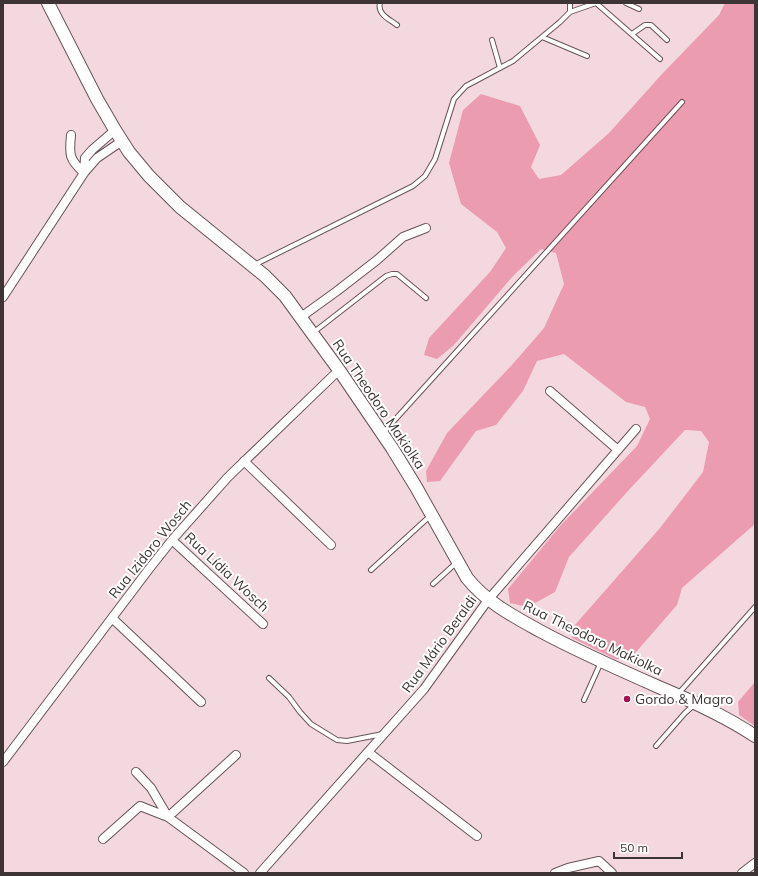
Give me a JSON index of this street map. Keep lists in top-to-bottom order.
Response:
{
  "streets": {
    "main road": ["Rua Theodoro Makiolka"],
    "street": ["Rua Izidoro Wosch", "Rua Lídia Wosch", "Rua Mário Beraldi"]
  },
  "crossings": [
    ["Rua Theodoro Makiolka", "Rua Izidoro Wosch"],
    ["Rua Theodoro Makiolka", "Rua Mário Beraldi"],
    ["Rua Izidoro Wosch", "Rua Lídia Wosch"]
  ],
  "places": ["Gordo & Magro"],
  "scale_bar": "50 m"
}
